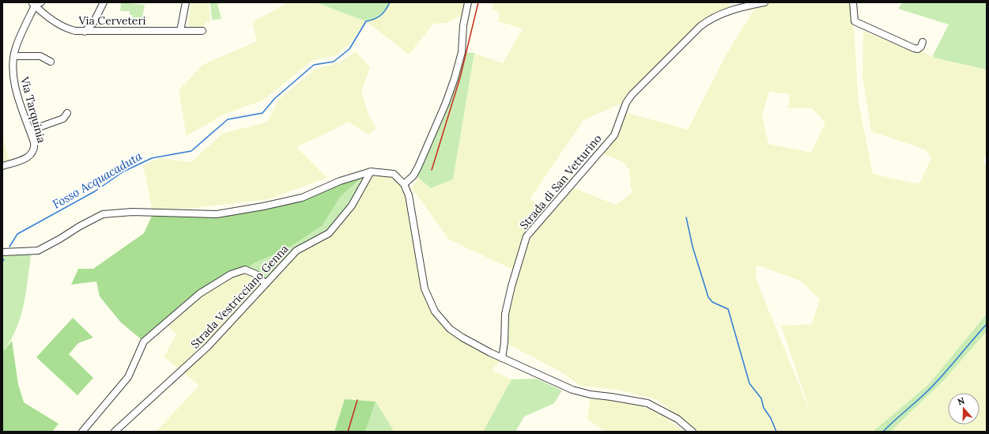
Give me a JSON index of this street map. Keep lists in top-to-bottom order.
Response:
{
  "streets": {
    "street": [
      "Via Cerveteri",
      "Via Tarquinia",
      "Strada di San Vetturino",
      "Strada Vestricciano Genna"
    ]
  },
  "crossings": [
    ["Via Cerveteri", "Via Tarquinia"]
  ],
  "water": ["Fosso Acquacaduta"],
  "north": "top"
}
